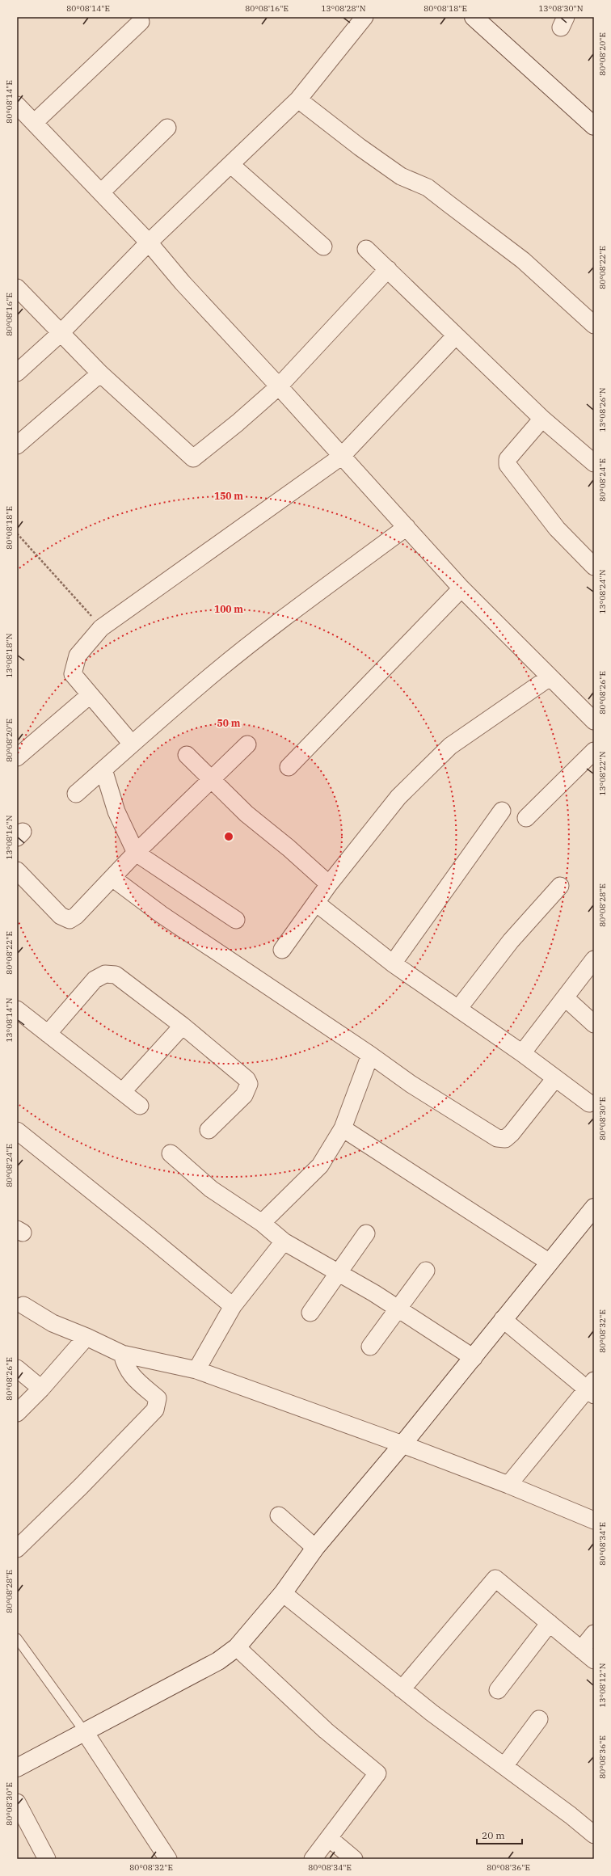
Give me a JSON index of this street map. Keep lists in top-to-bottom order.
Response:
{
  "scale_bar": "20 m",
  "coordinates": [
    "80°08'14\"E",
    "80°08'16\"E",
    "13°08'28\"N",
    "80°08'18\"E",
    "13°08'30\"N",
    "80°08'20\"E",
    "80°08'22\"E",
    "13°08'26\"N",
    "80°08'24\"E",
    "13°08'24\"N",
    "13°08'18\"N",
    "80°08'26\"E",
    "13°08'22\"N",
    "13°08'16\"N",
    "80°08'28\"E",
    "13°08'14\"N",
    "80°08'30\"E",
    "80°08'32\"E",
    "80°08'34\"E",
    "13°08'12\"N",
    "80°08'36\"E"
  ],
  "rings": ["150 m", "100 m", "50 m"]
}
